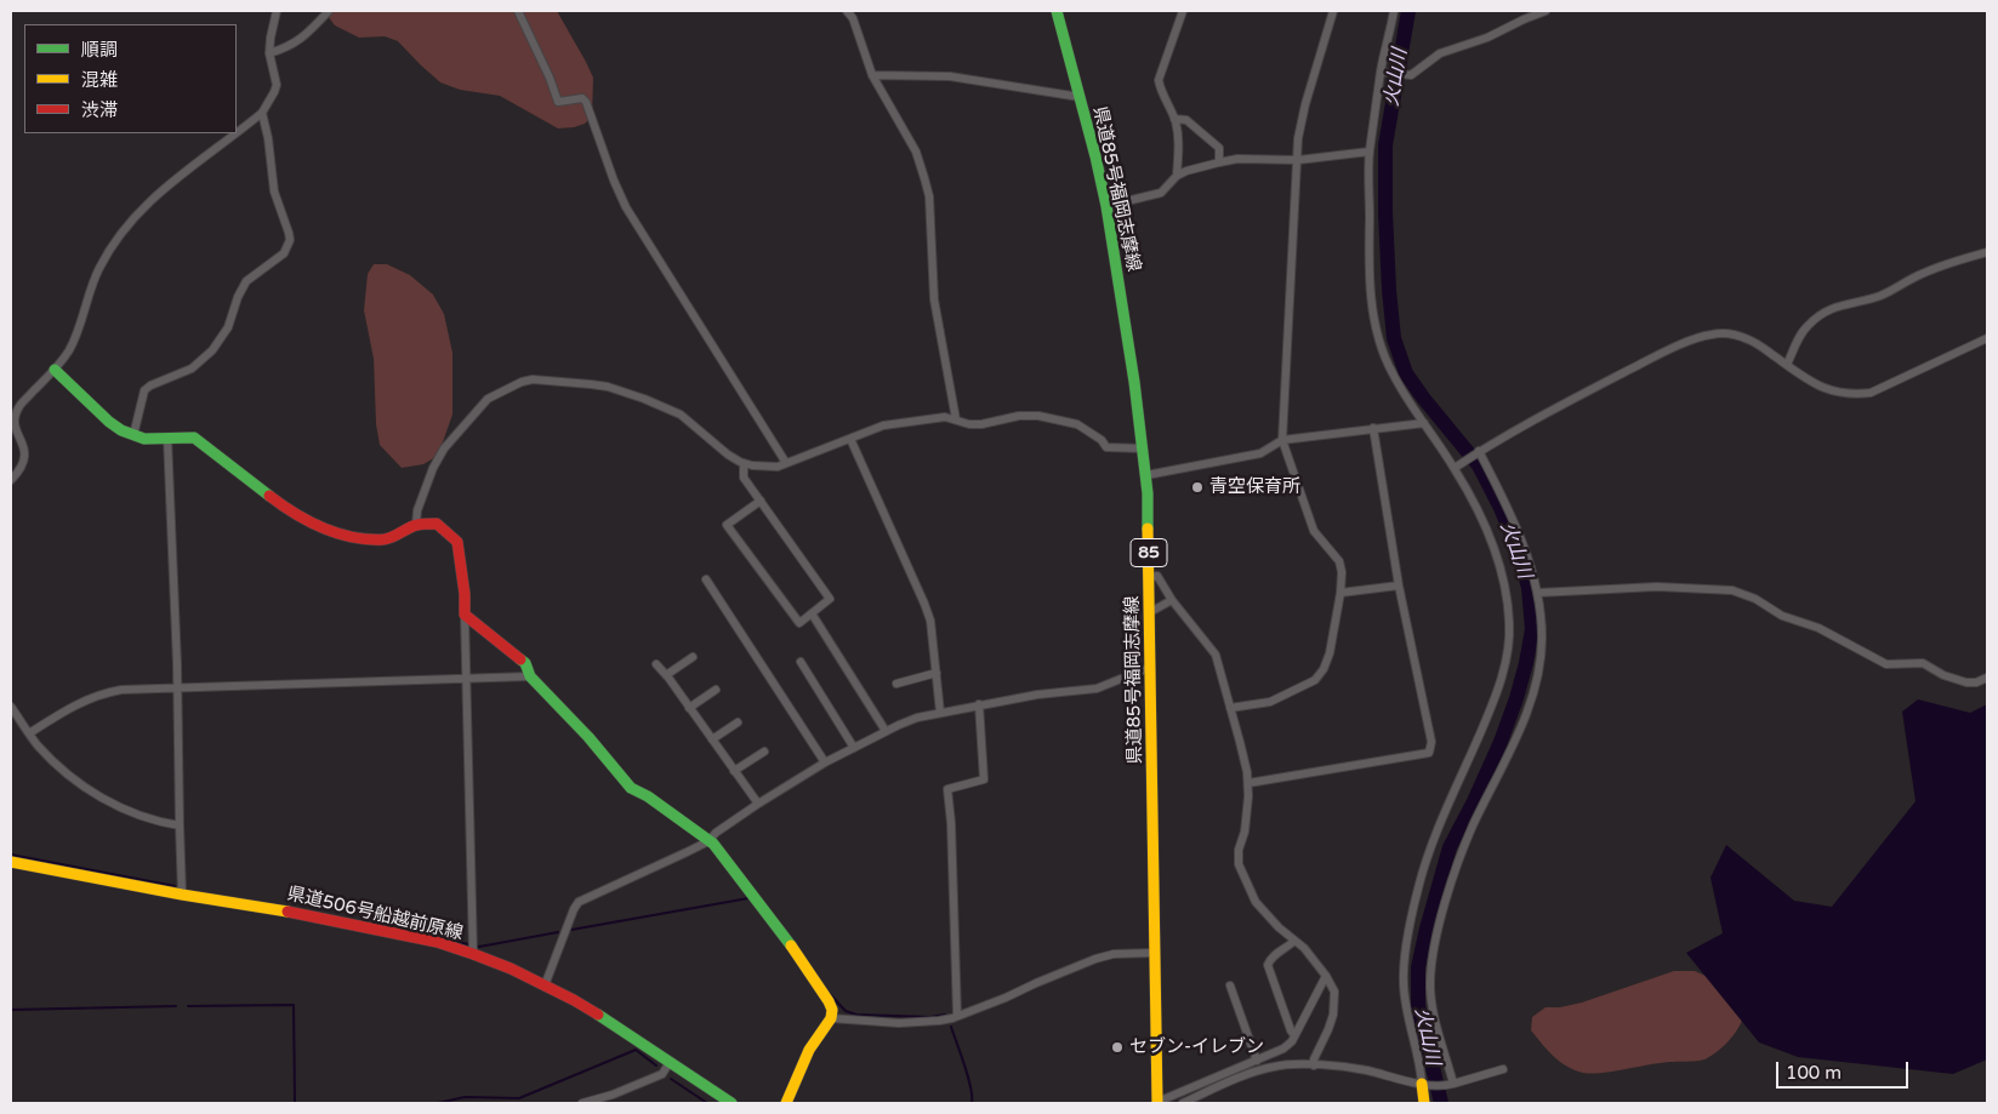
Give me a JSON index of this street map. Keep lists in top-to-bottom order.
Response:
{
  "streets": {
    "main road": ["県道85号福岡志摩線", "85", "県道506号船越前原線"]
  },
  "water": ["火山川"],
  "places": ["青空保育所", "セブン-イレブン"],
  "legend": ["順調", "混雑", "渋滞"],
  "scale_bar": "100 m"
}
